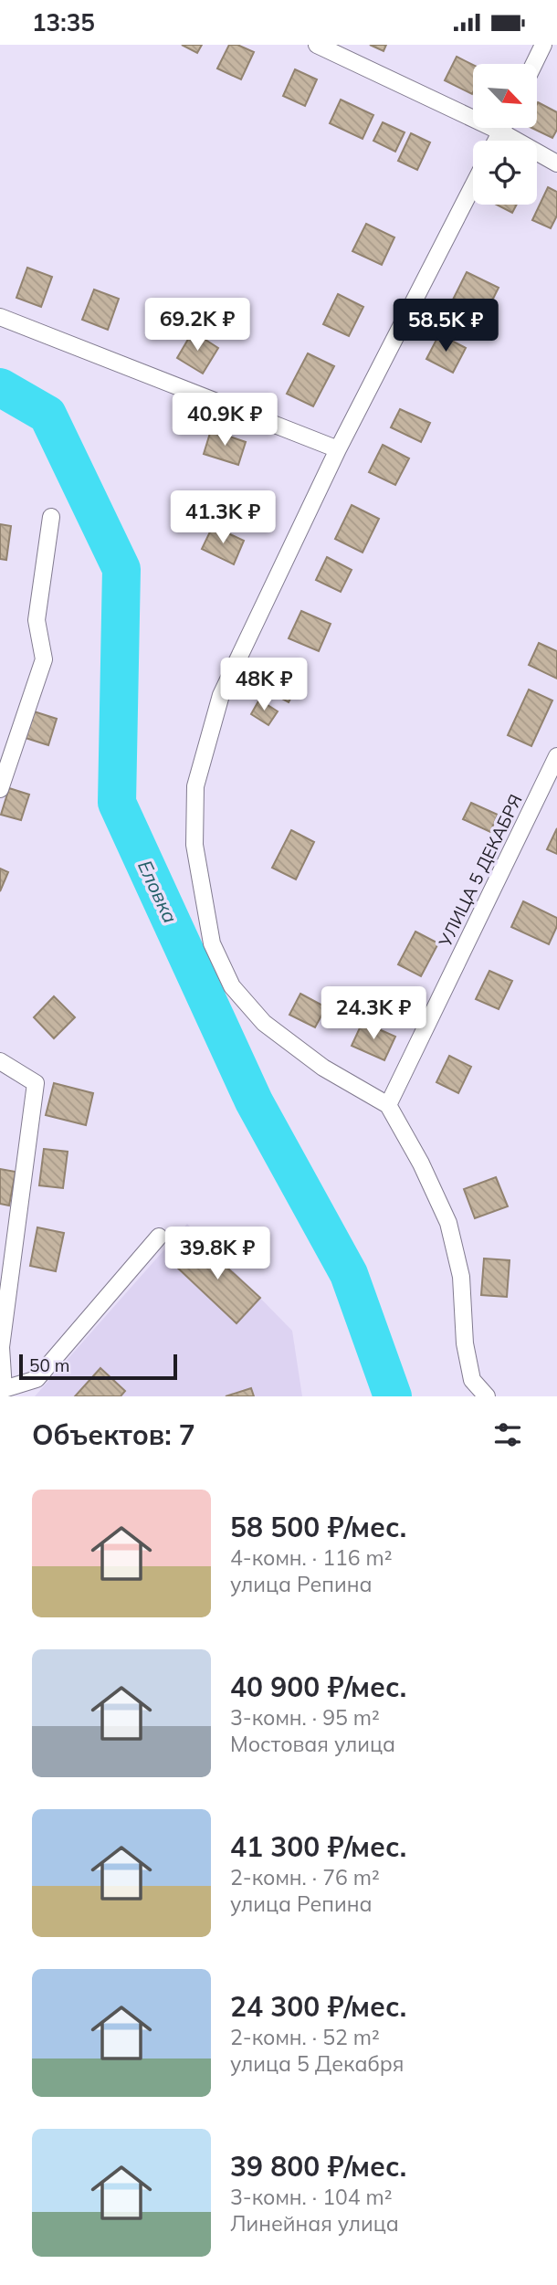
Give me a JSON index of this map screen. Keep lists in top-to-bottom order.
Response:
{
  "streets": {
    "street": ["УЛИЦА 5 ДЕКАБРЯ"]
  },
  "water": ["Еловка"],
  "scale_bar": "50 m",
  "north": "bottom right",
  "page": {
    "status": "13:35",
    "price": [
      "69.2K ₽",
      "58.5K ₽",
      "40.9K ₽",
      "41.3K ₽",
      "48K ₽",
      "24.3K ₽",
      "39.8K ₽"
    ],
    "scale": "50 m",
    "heading": "Объектов: 7",
    "list": [
      {
        "name": "58 500 ₽/мес.",
        "note": "4-комн. · 116 m² · улица Репина"
      },
      {
        "name": "40 900 ₽/мес.",
        "note": "3-комн. · 95 m² · Мостовая улица"
      },
      {
        "name": "41 300 ₽/мес.",
        "note": "2-комн. · 76 m² · улица Репина"
      },
      {
        "name": "24 300 ₽/мес.",
        "note": "2-комн. · 52 m² · улица 5 Декабря"
      },
      {
        "name": "39 800 ₽/мес.",
        "note": "3-комн. · 104 m² · Линейная улица"
      }
    ]
  }
}
